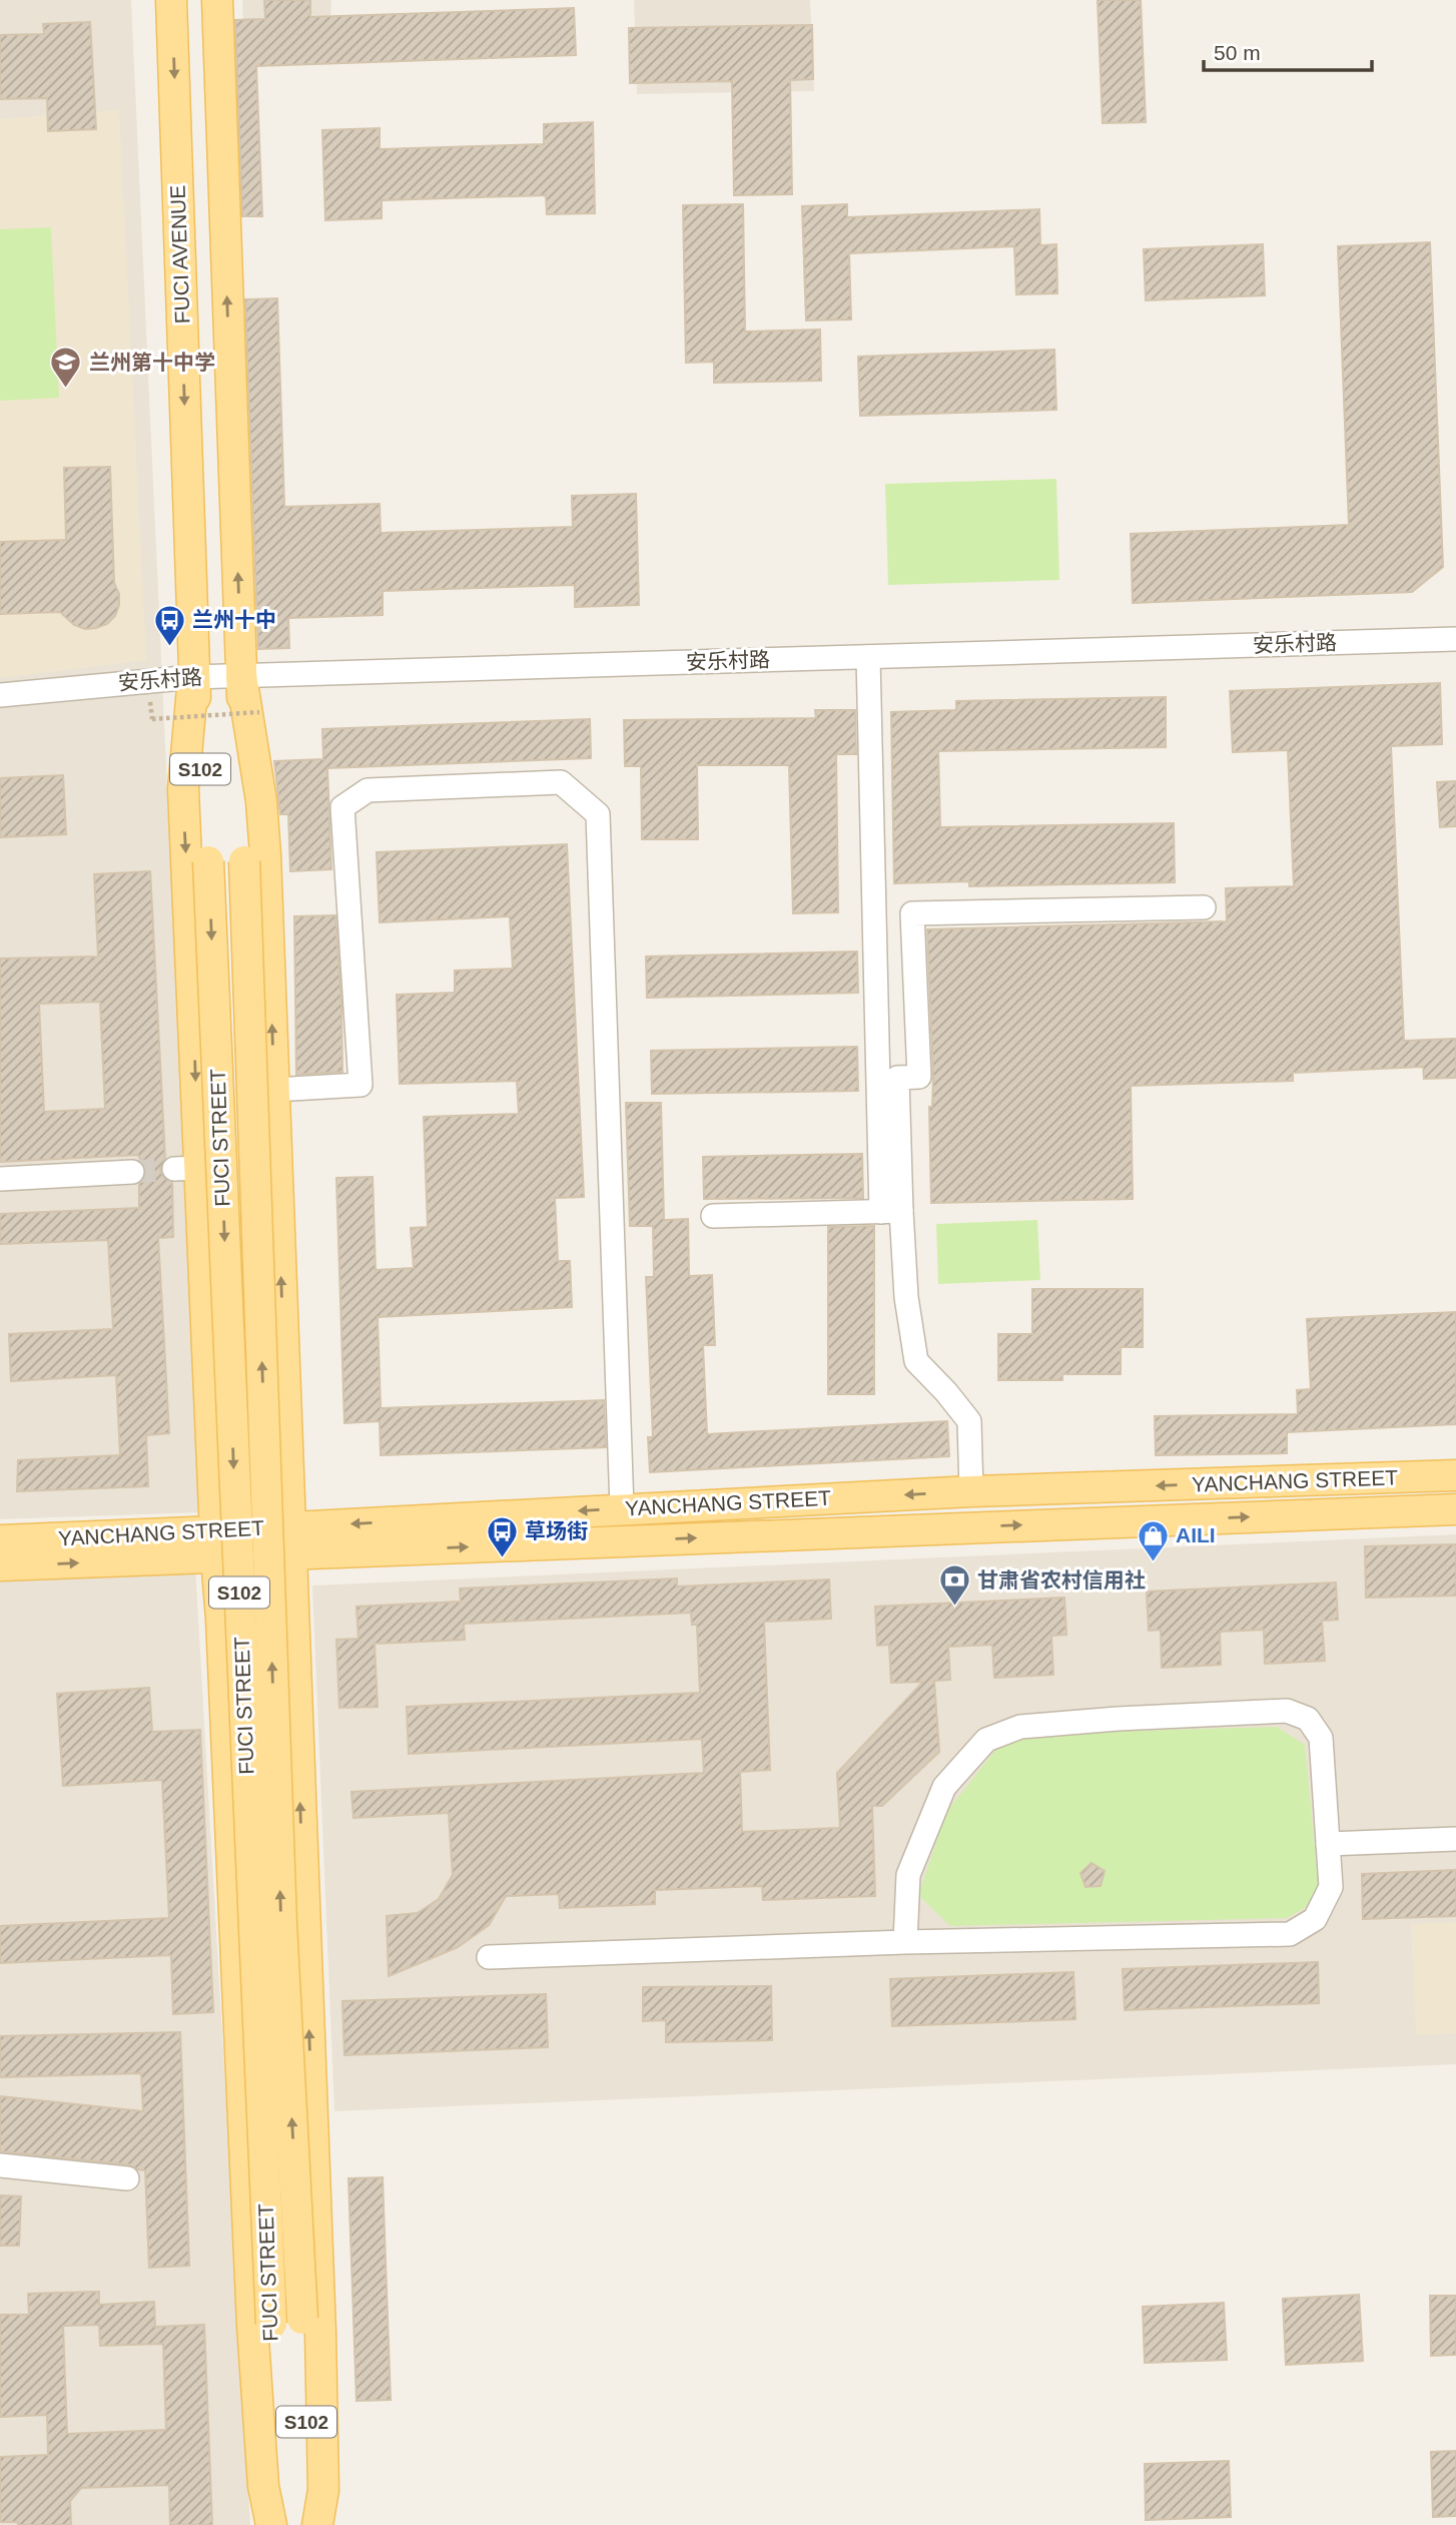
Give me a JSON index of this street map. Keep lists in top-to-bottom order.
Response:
{
  "streets": {
    "main road": [
      "FUCI AVENUE",
      "S102",
      "FUCI STREET",
      "YANCHANG STREET"
    ],
    "street": ["安乐村路"]
  },
  "crossings": [
    ["FUCI AVENUE", "安乐村路"],
    ["FUCI AVENUE", "FUCI STREET"],
    ["安乐村路", "S102"],
    ["安乐村路", "FUCI STREET"],
    ["S102", "FUCI STREET"]
  ],
  "places": {
    "school or university": ["兰州第十中学"],
    "bus stop": ["兰州十中", "草场街"],
    "shop": ["AILI"],
    "bank": ["甘肃省农村信用社"]
  },
  "scale_bar": "50 m"
}
